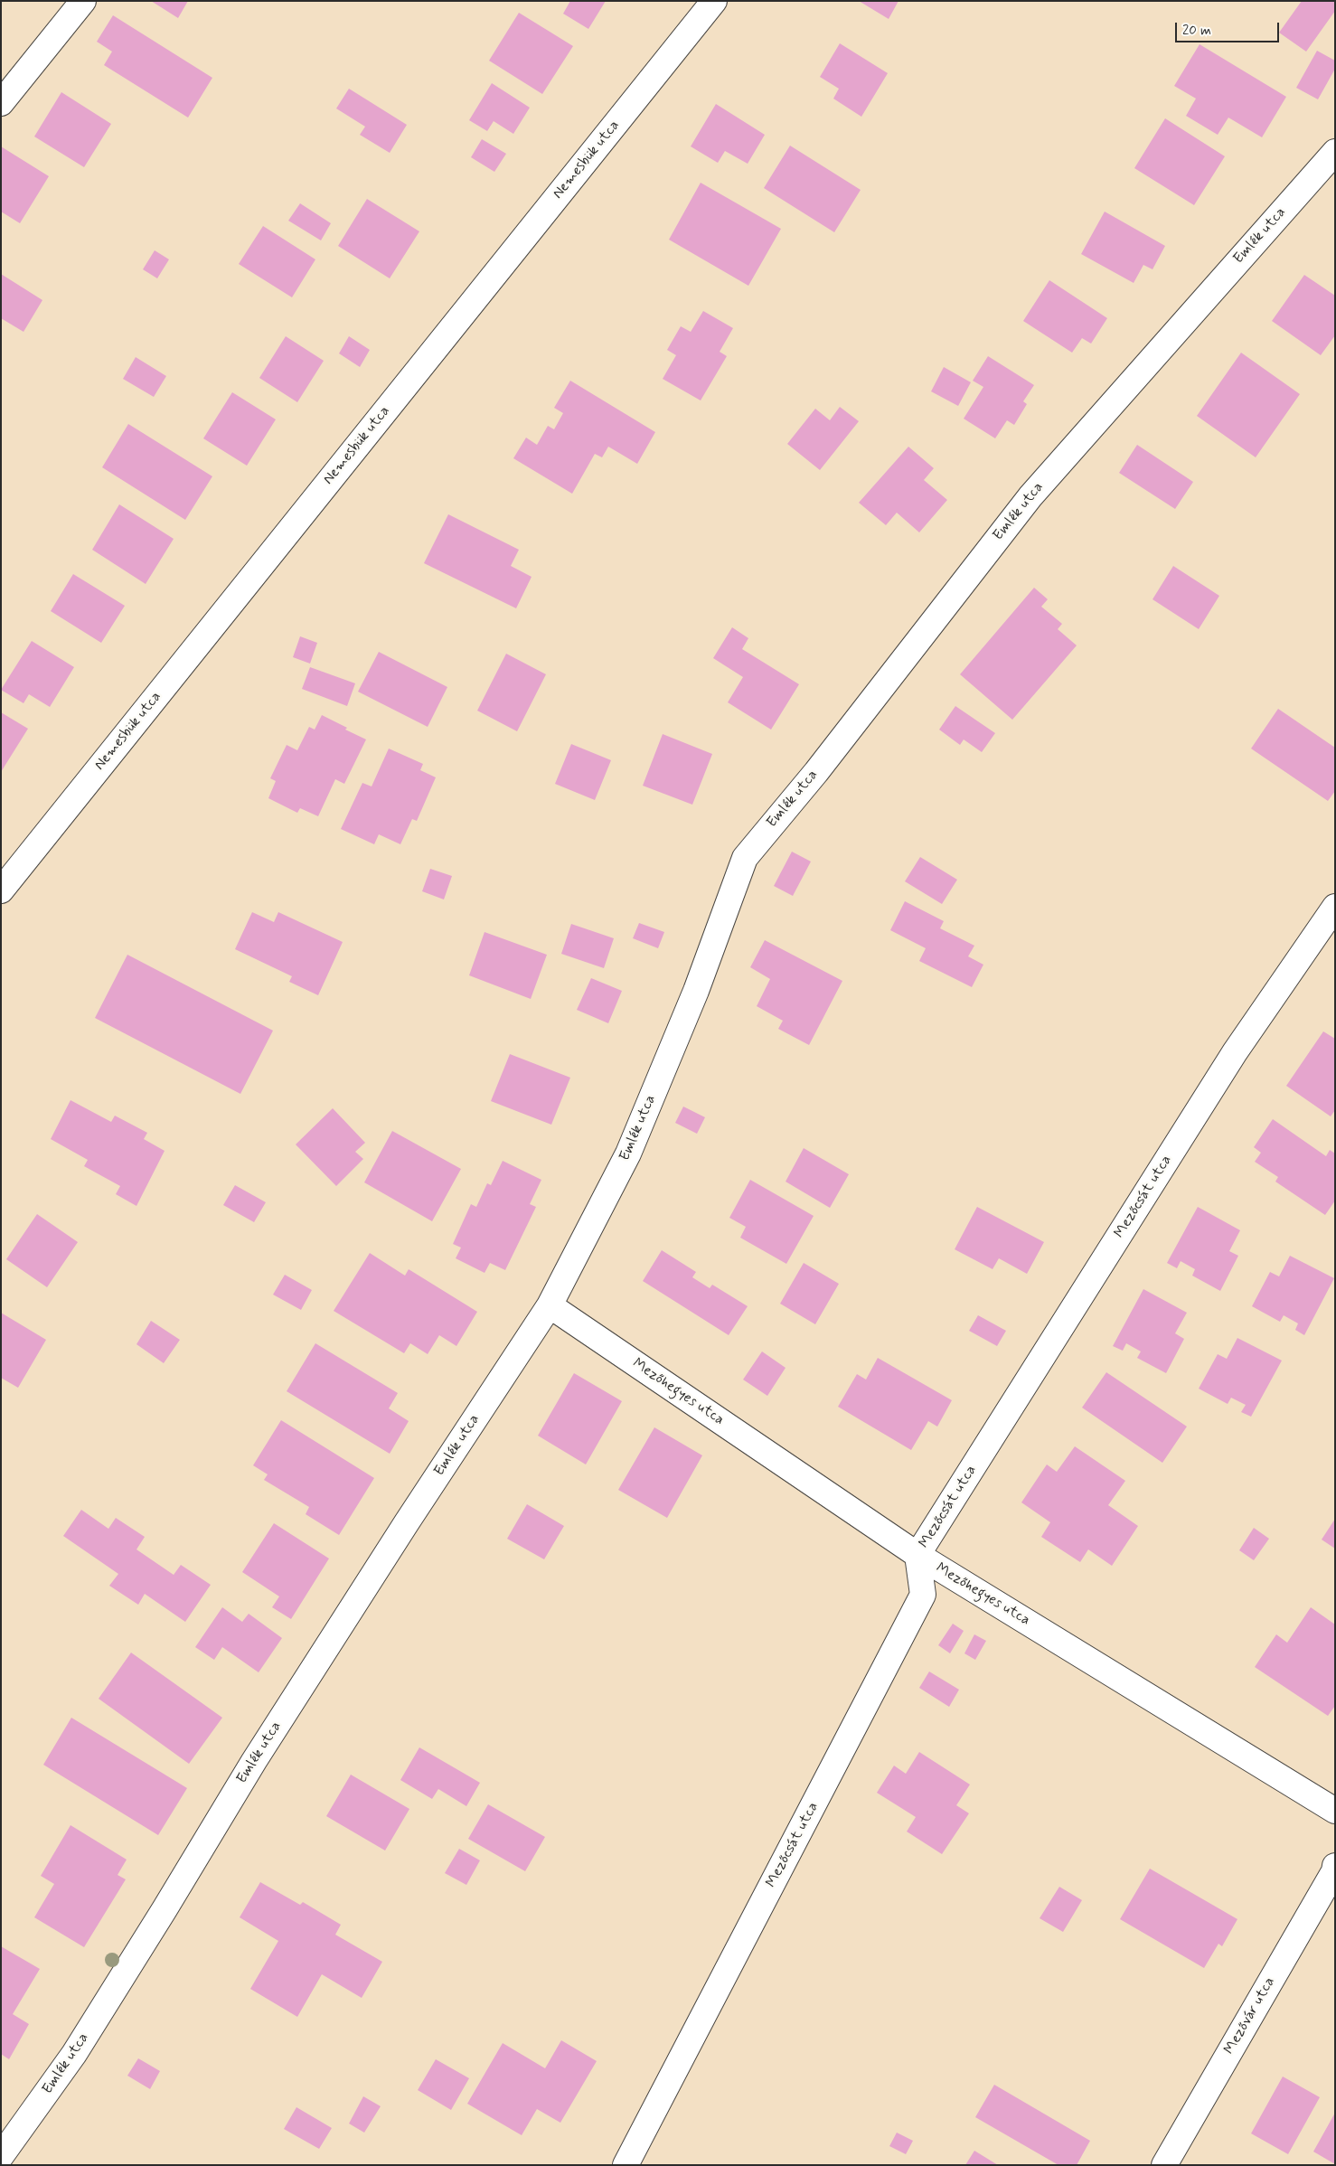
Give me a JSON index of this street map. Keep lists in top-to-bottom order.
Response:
{
  "streets": {
    "street": [
      "Nemesbük utca",
      "Emlék utca",
      "Mezőcsát utca",
      "Mezőhegyes utca",
      "Mezővár utca"
    ]
  },
  "crossings": [
    ["Emlék utca", "Mezőhegyes utca"],
    ["Mezőcsát utca", "Mezőhegyes utca"]
  ],
  "scale_bar": "20 m"
}
